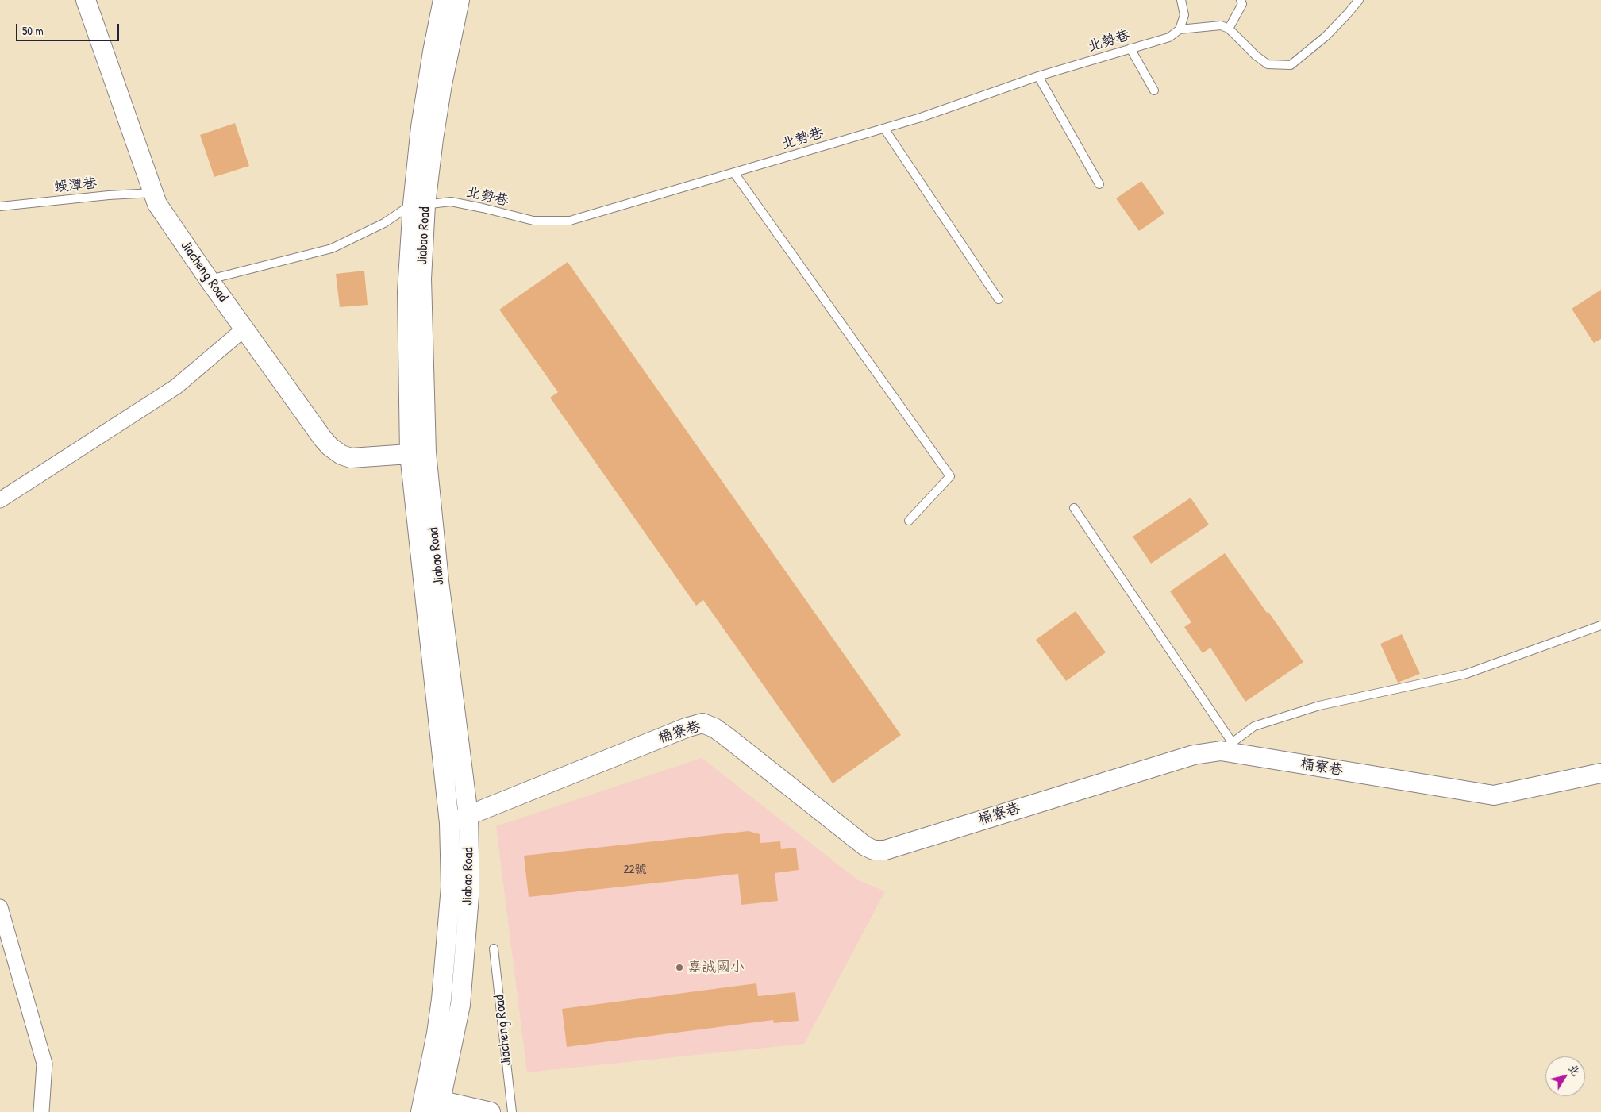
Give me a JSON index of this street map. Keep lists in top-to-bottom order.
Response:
{
  "streets": {
    "street": ["Jiabao Road", "Jiacheng Road", "桶寮巷"],
    "lane": ["北勢巷", "蜈潭巷"]
  },
  "crossings": [
    ["北勢巷", "Jiabao Road"],
    ["蜈潭巷", "Jiacheng Road"],
    ["Jiabao Road", "Jiacheng Road"],
    ["Jiabao Road", "桶寮巷"]
  ],
  "places": ["嘉誠國小"],
  "house_numbers": ["22號"],
  "scale_bar": "50 m",
  "north": "top right"
}
